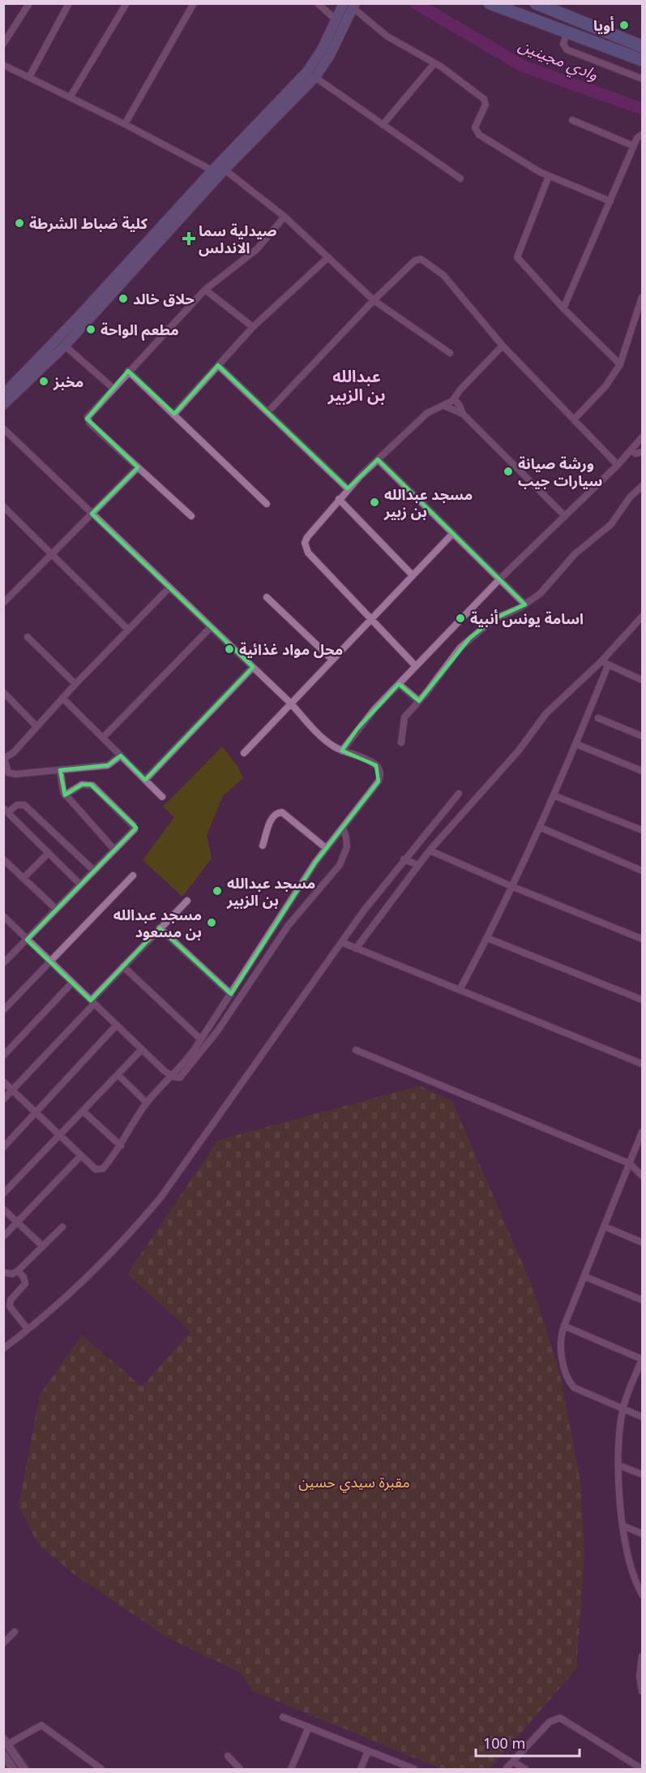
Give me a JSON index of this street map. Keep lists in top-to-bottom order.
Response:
{
  "districts": ["عبدالله بن الزبير"],
  "water": ["وادي مجينين"],
  "parks": ["مقبرة سيدي حسين"],
  "places": {
    "other": [
      "أويا",
      "كلية ضباط الشرطة",
      "حلاق خالد",
      "مطعم الواحة",
      "مخبز",
      "ورشة صيانة سيارات جيب",
      "مسجد عبدالله بن زبير",
      "اسامة يونس أنبية",
      "محل مواد غذائية",
      "مسجد عبدالله بن الزبير",
      "مسجد عبدالله بن مسعود"
    ],
    "health": ["صيدلية سما الاندلس"]
  },
  "scale_bar": "100 m"
}
